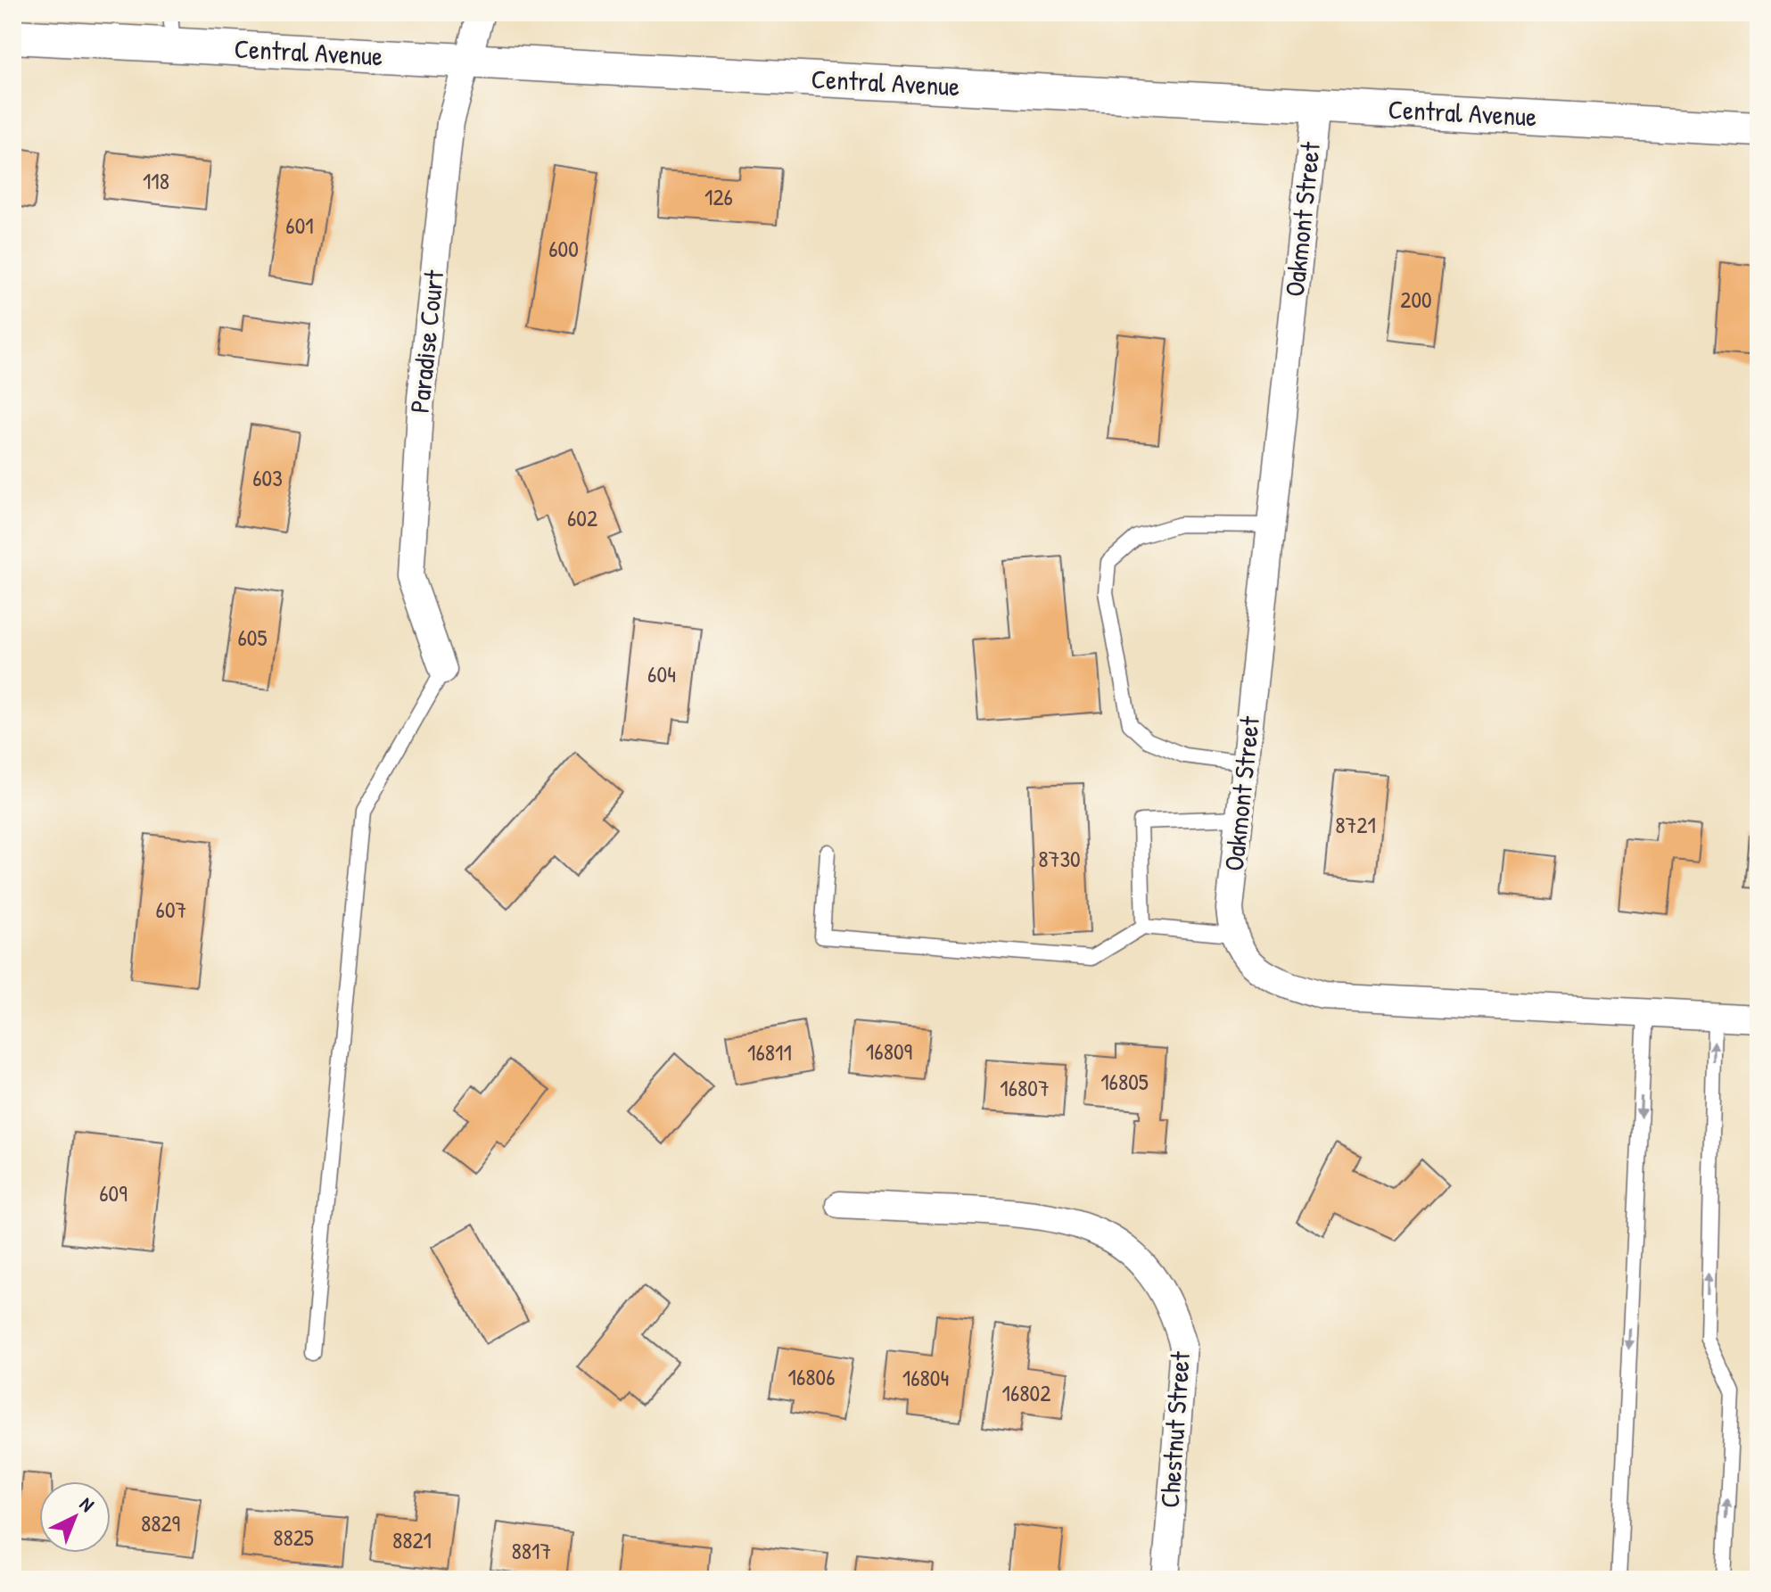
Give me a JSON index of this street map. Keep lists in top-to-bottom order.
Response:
{
  "streets": {
    "street": [
      "Central Avenue",
      "Oakmont Street",
      "Paradise Court",
      "Chestnut Street"
    ]
  },
  "crossings": [
    ["Central Avenue", "Oakmont Street"],
    ["Central Avenue", "Paradise Court"]
  ],
  "house_numbers": [
    "118",
    "126",
    "601",
    "600",
    "200",
    "603",
    "602",
    "605",
    "604",
    "8721",
    "8730",
    "607",
    "16809",
    "16811",
    "16805",
    "16807",
    "609",
    "16806",
    "16804",
    "16802",
    "8829",
    "8825",
    "8821",
    "8817"
  ],
  "north": "top right"
}
